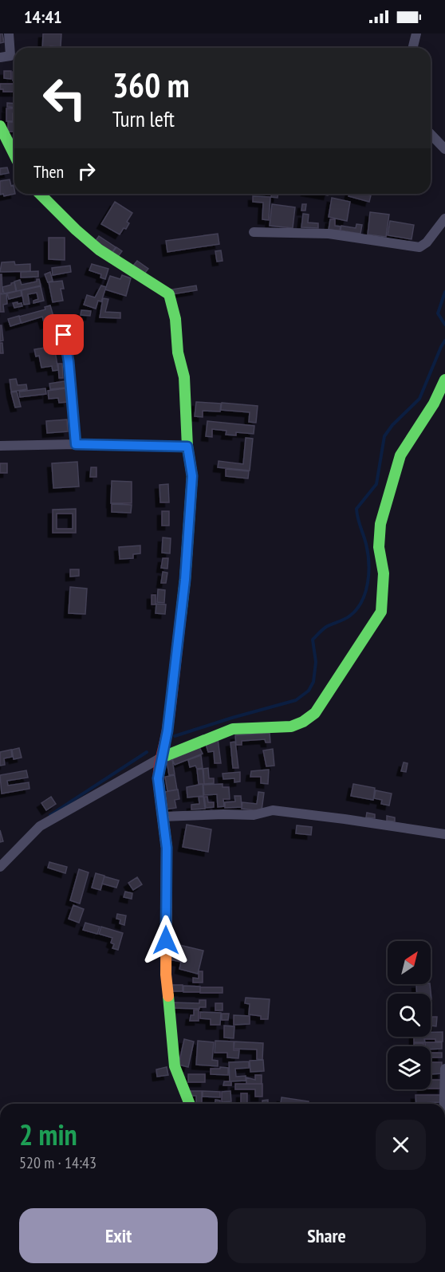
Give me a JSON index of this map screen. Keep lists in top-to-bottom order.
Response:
{
  "north": "top right",
  "page": {
    "status": "14:41",
    "turn": ["360 m", "Turn left"],
    "then": "Then",
    "heading": ["2 min", "520 m · 14:43"],
    "buttons": ["Exit", "Share"]
  }
}
